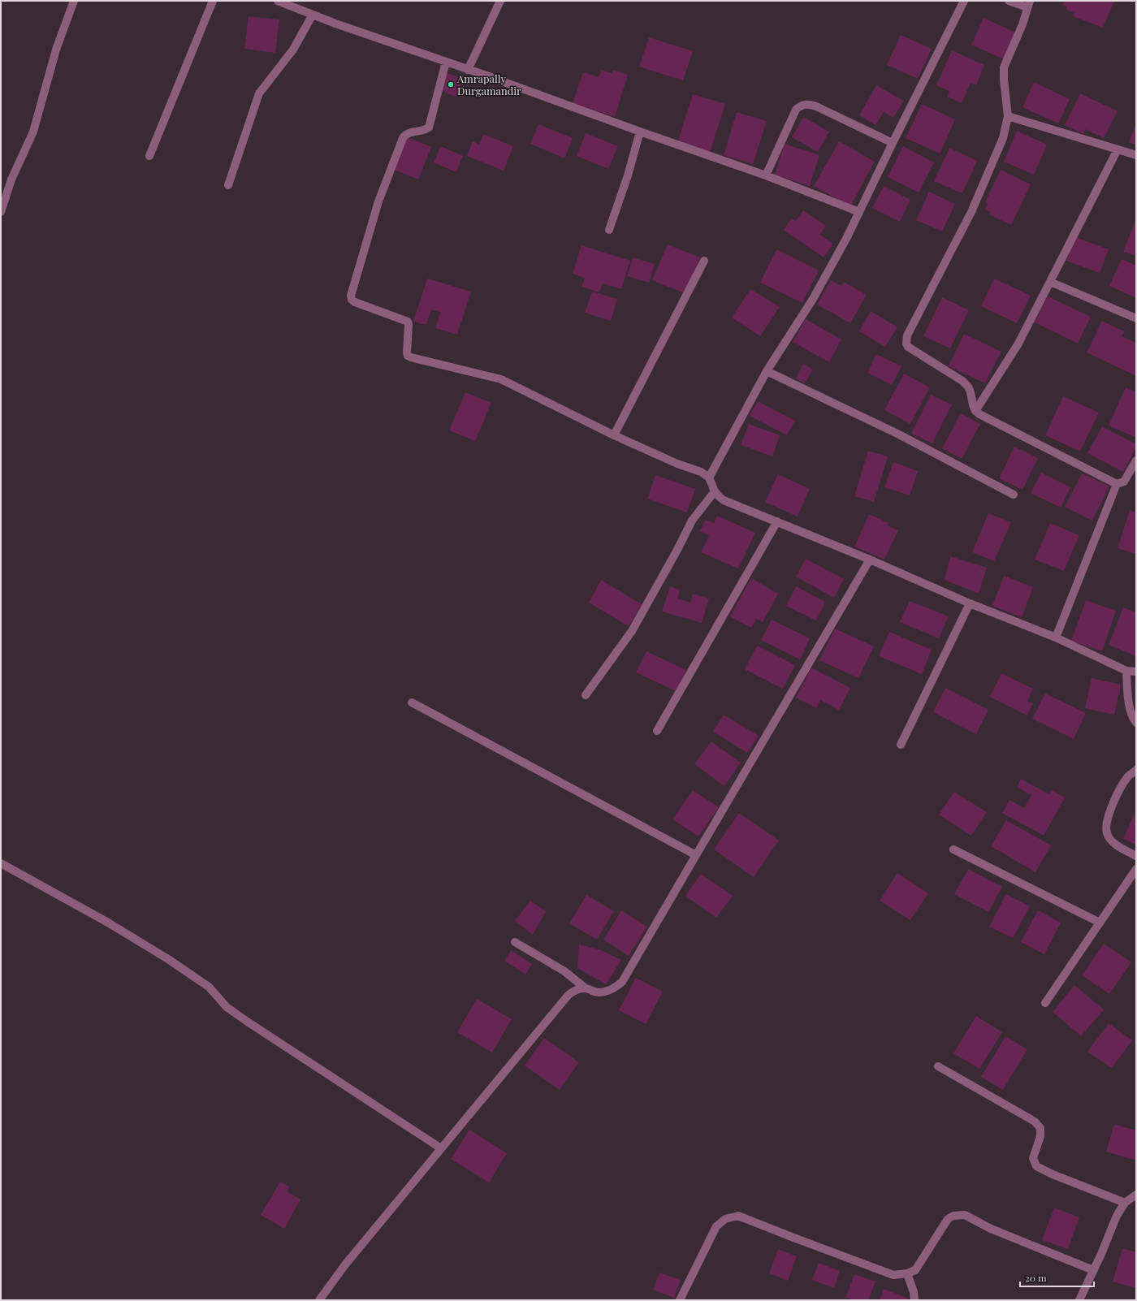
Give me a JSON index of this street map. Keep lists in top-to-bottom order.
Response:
{
  "places": ["Amrapally Durgamandir"],
  "scale_bar": "20 m"
}
